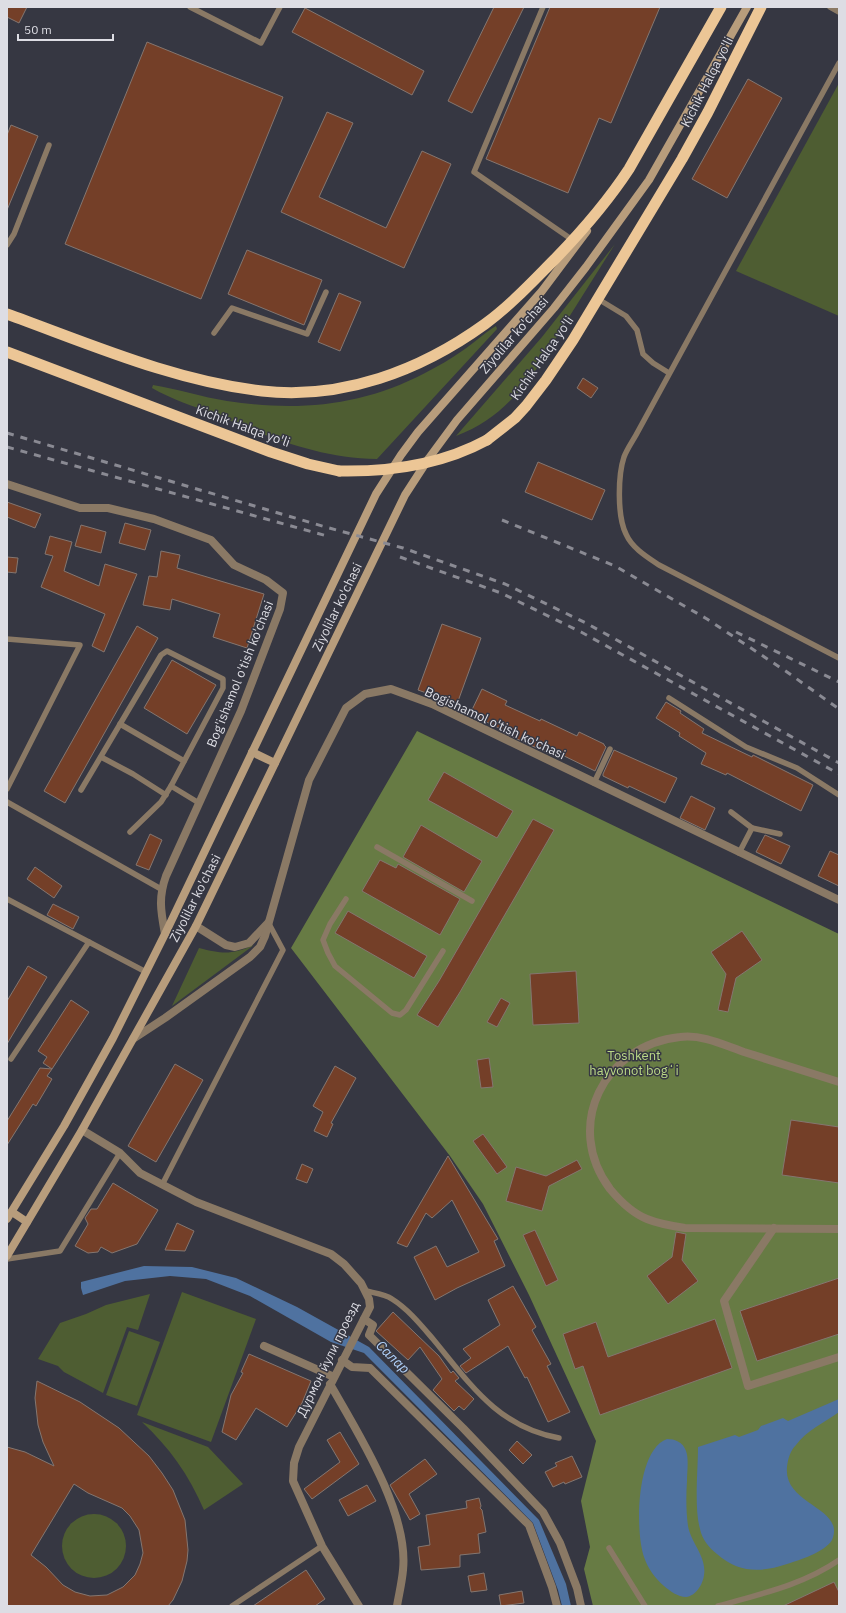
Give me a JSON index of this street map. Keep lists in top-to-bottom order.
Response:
{
  "streets": {
    "highway": ["Kichik Halqa yo'li"],
    "main road": ["Ziyolilar ko'chasi"],
    "street": ["Bog'ishamol o'tish ko'chasi", "Bogishamol o'tish ko'chasi", "Дурмон йули проезд"]
  },
  "crossings": [
    ["Kichik Halqa yo'li", "Ziyolilar ko'chasi"],
    ["Ziyolilar ko'chasi", "Bog'ishamol o'tish ko'chasi"],
    ["Ziyolilar ko'chasi", "Bogishamol o'tish ko'chasi"],
    ["Ziyolilar ko'chasi", "Дурмон йули проезд"]
  ],
  "water": ["Салар"],
  "parks": ["Toshkent hayvonot bogʻi"],
  "scale_bar": "50 m"
}
